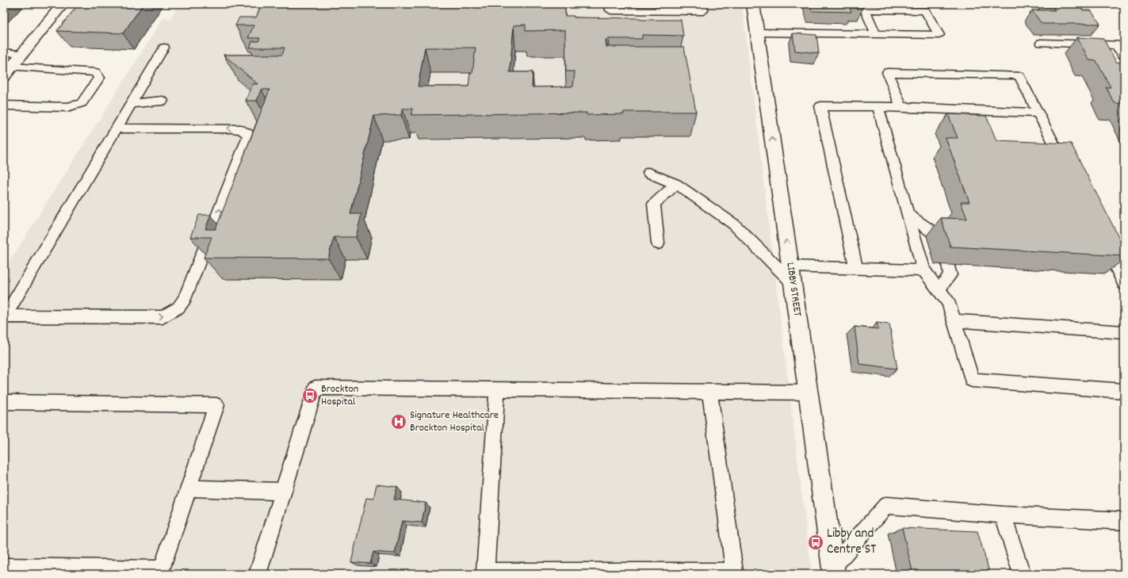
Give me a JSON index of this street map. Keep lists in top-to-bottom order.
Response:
{
  "streets": {
    "street": ["LIBBY STREET"]
  },
  "one_way": ["LIBBY STREET"],
  "places": {
    "bus stop": ["Brockton Hospital", "Libby and Centre ST"],
    "hospital": ["Signature Healthcare Brockton Hospital"]
  }
}
